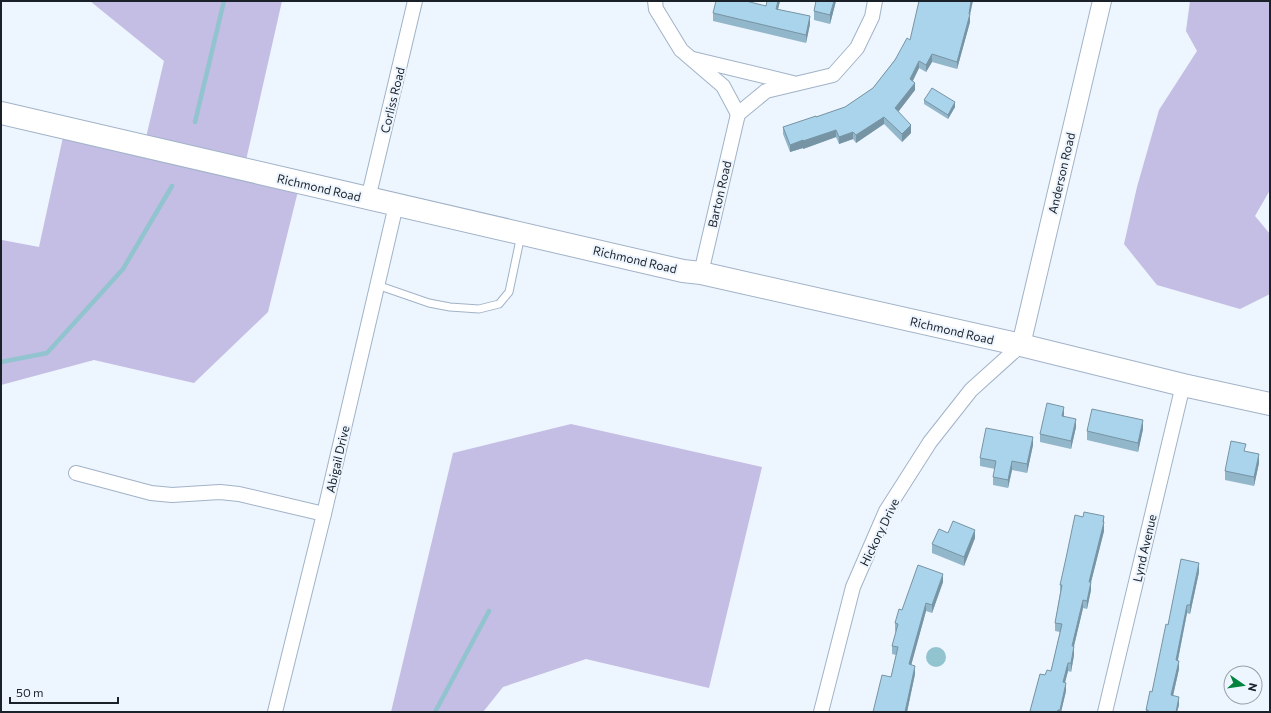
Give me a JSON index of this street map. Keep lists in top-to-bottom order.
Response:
{
  "streets": {
    "main road": ["Richmond Road"],
    "street": [
      "Corliss Road",
      "Anderson Road",
      "Barton Road",
      "Abigail Drive",
      "Hickory Drive",
      "Lynd Avenue"
    ]
  },
  "crossings": [
    ["Corliss Road", "Richmond Road"],
    ["Anderson Road", "Richmond Road"],
    ["Anderson Road", "Hickory Drive"],
    ["Richmond Road", "Barton Road"],
    ["Richmond Road", "Abigail Drive"],
    ["Richmond Road", "Hickory Drive"],
    ["Richmond Road", "Lynd Avenue"]
  ],
  "scale_bar": "50 m",
  "north": "right"
}
